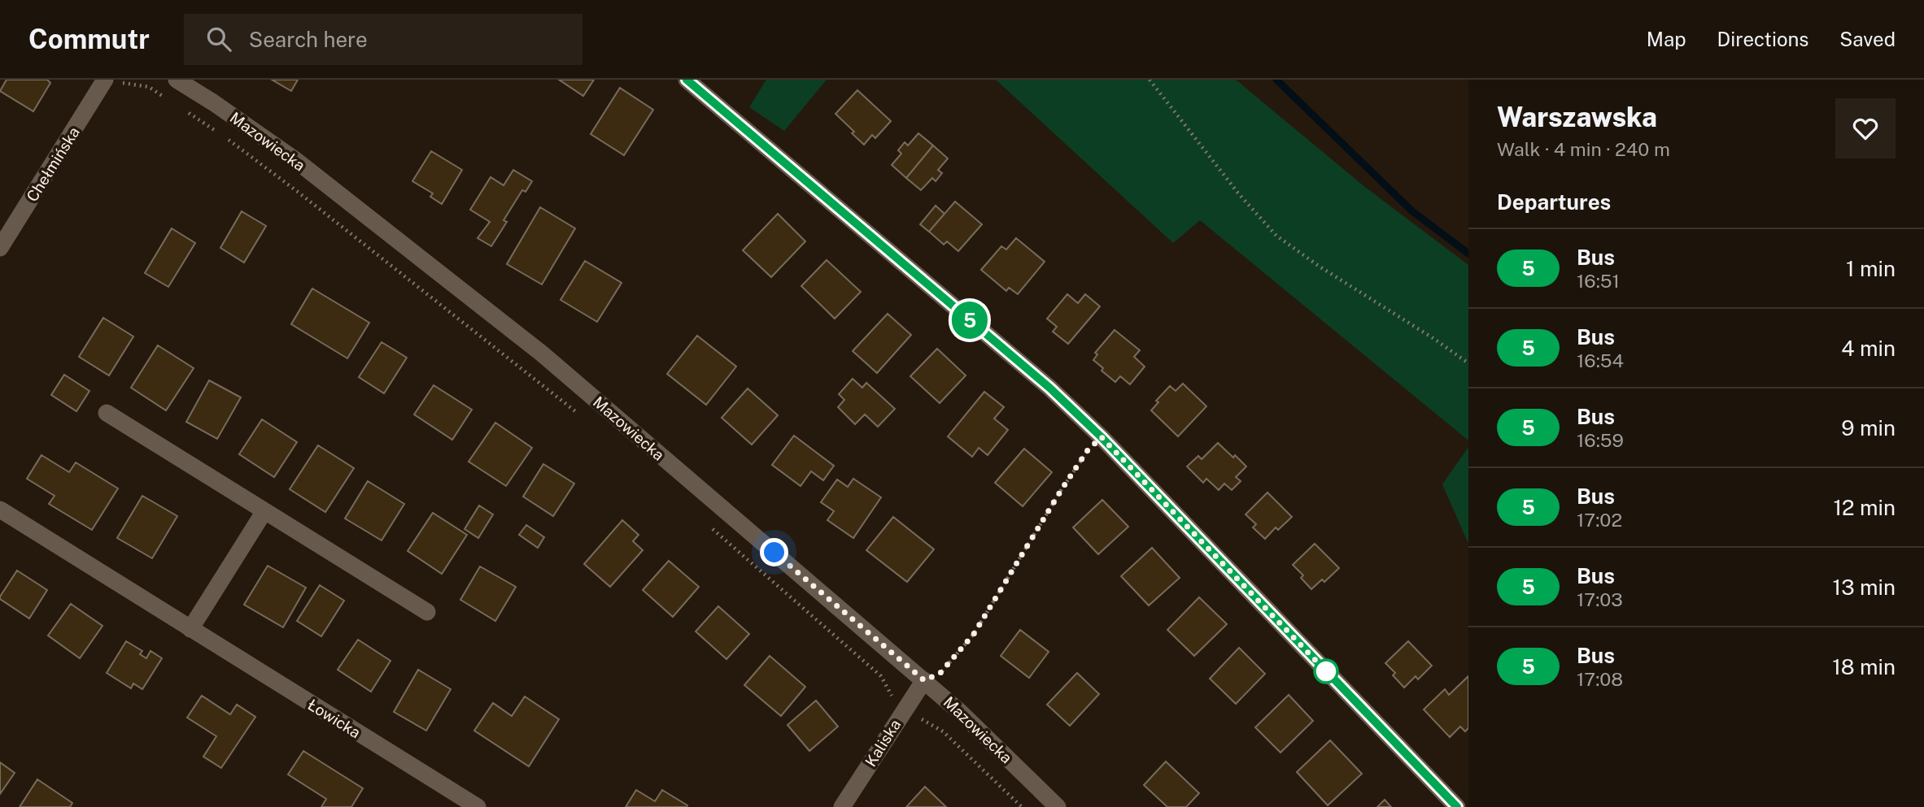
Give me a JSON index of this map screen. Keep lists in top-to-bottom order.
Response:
{
  "streets": {
    "street": [
      "Mazowiecka",
      "Chełmińska",
      "Łowicka",
      "Kaliska"
    ]
  },
  "crossings": [
    ["Mazowiecka", "Kaliska"]
  ],
  "lines": ["bus line 5"],
  "page": {
    "header": "Commutr",
    "search": "Search here",
    "nav": ["Map", "Directions", "Saved"],
    "on_map": "5",
    "heading": [
      ["Warszawska", "Walk · 4 min · 240 m"],
      "Departures"
    ],
    "list": [
      {
        "mark": "5",
        "name": "Bus",
        "note": "16:51",
        "value": "1 min"
      },
      {
        "mark": "5",
        "name": "Bus",
        "note": "16:54",
        "value": "4 min"
      },
      {
        "mark": "5",
        "name": "Bus",
        "note": "16:59",
        "value": "9 min"
      },
      {
        "mark": "5",
        "name": "Bus",
        "note": "17:02",
        "value": "12 min"
      },
      {
        "mark": "5",
        "name": "Bus",
        "note": "17:03",
        "value": "13 min"
      },
      {
        "mark": "5",
        "name": "Bus",
        "note": "17:08",
        "value": "18 min"
      }
    ]
  }
}
